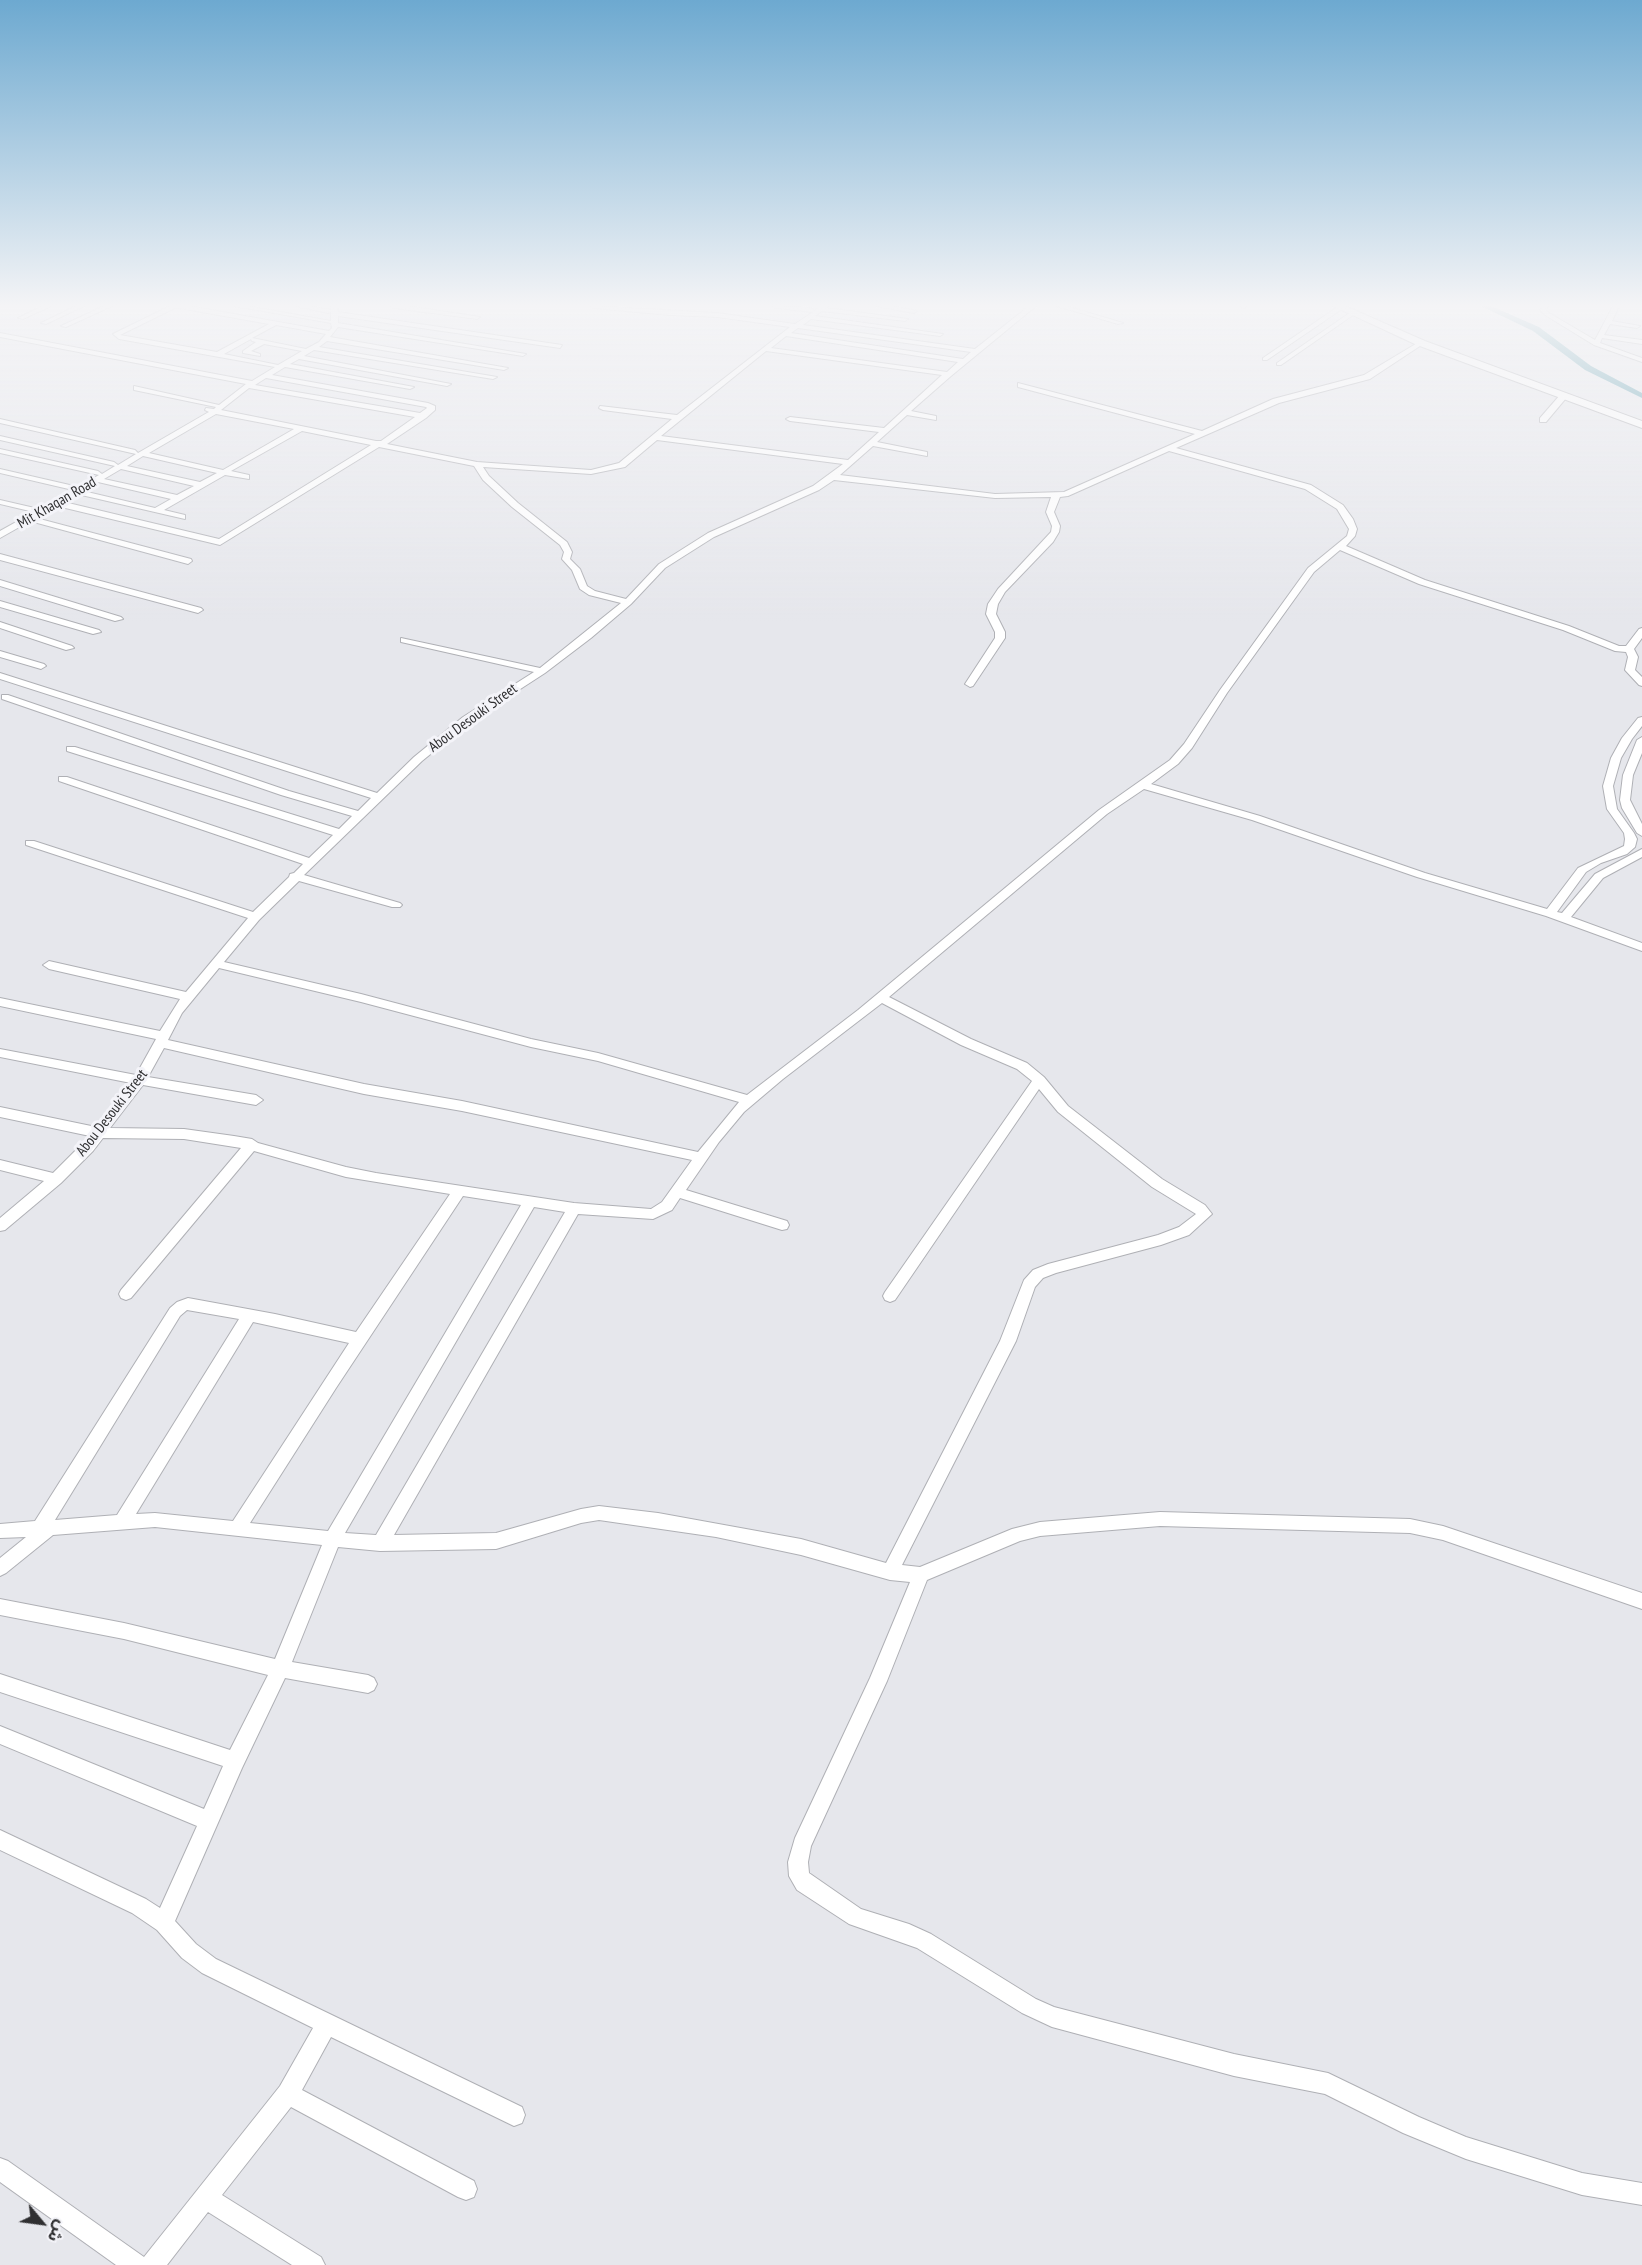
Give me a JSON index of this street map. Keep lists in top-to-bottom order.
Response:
{
  "streets": {
    "street": ["Mit Khaqan Road", "Abou Desouki Street"]
  },
  "north": "bottom right"
}
